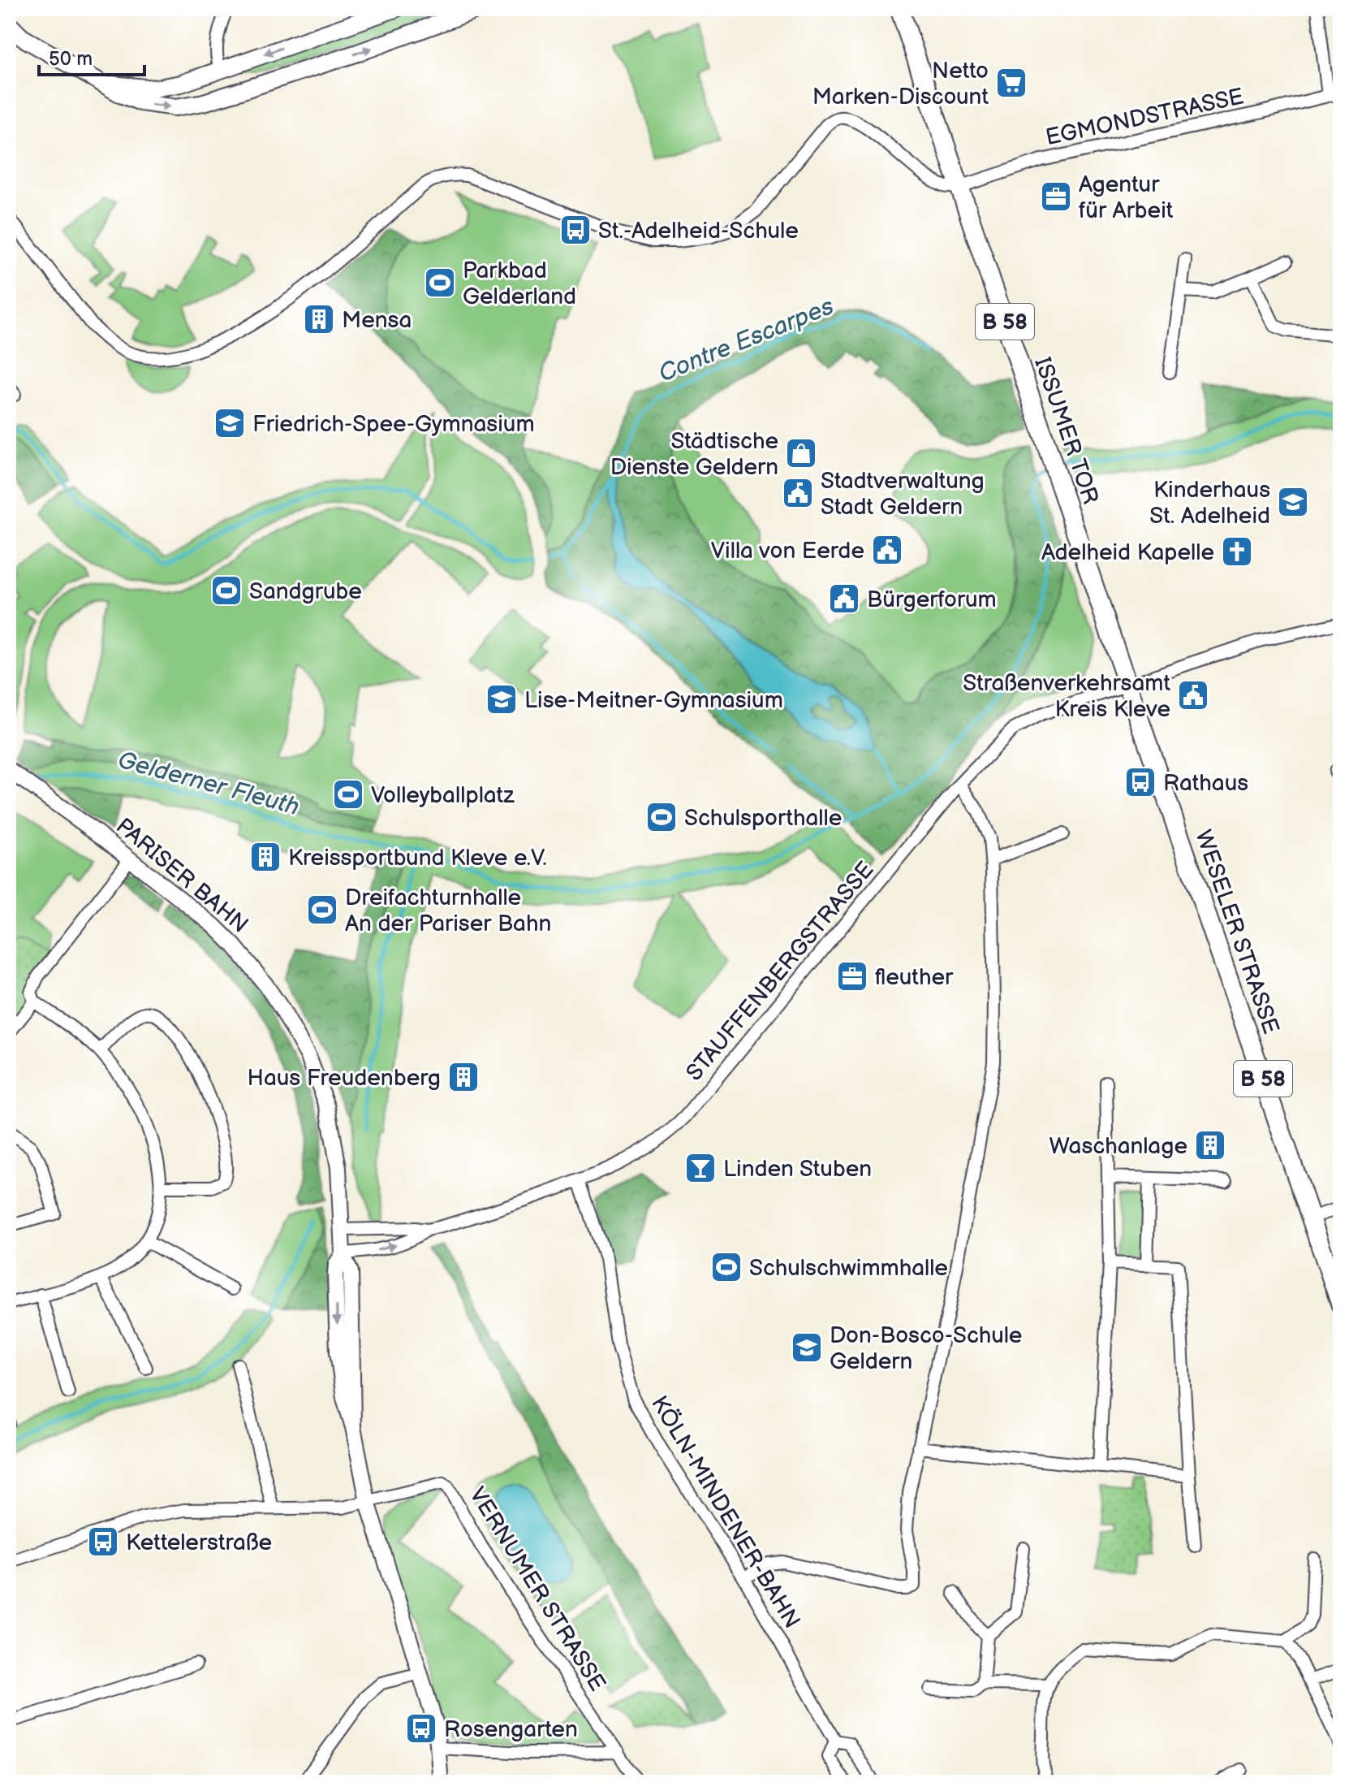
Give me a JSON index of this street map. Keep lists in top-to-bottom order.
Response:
{
  "streets": {
    "main road": ["B 58", "ISSUMER TOR", "WESELER STRASSE"],
    "street": [
      "EGMONDSTRASSE",
      "PARISER BAHN",
      "STAUFFENBERGSTRASSE",
      "KÖLN-MINDENER-BAHN",
      "VERNUMER STRASSE"
    ]
  },
  "crossings": [
    ["EGMONDSTRASSE", "ISSUMER TOR"],
    ["ISSUMER TOR", "WESELER STRASSE"],
    ["ISSUMER TOR", "STAUFFENBERGSTRASSE"],
    ["PARISER BAHN", "STAUFFENBERGSTRASSE"],
    ["WESELER STRASSE", "STAUFFENBERGSTRASSE"],
    ["STAUFFENBERGSTRASSE", "KÖLN-MINDENER-BAHN"]
  ],
  "water": ["Contre Escarpes", "Gelderner Fleuth"],
  "places": {
    "supermarket": ["Netto Marken-Discount"],
    "office": ["Agentur für Arbeit", "fleuther"],
    "bus stop": [
      "St.-Adelheid-Schule",
      "Rathaus",
      "Kettelerstraße",
      "Rosengarten"
    ],
    "sports": [
      "Parkbad Gelderland",
      "Sandgrube",
      "Volleyballplatz",
      "Schulsporthalle",
      "Dreifachturnhalle An der Pariser Bahn",
      "Schulschwimmhalle"
    ],
    "building": [
      "Mensa",
      "Kreissportbund Kleve e.V.",
      "Haus Freudenberg",
      "Waschanlage"
    ],
    "school or university": [
      "Friedrich-Spee-Gymnasium",
      "Kinderhaus St. Adelheid",
      "Lise-Meitner-Gymnasium",
      "Don-Bosco-Schule Geldern"
    ],
    "shop": ["Städtische Dienste Geldern"],
    "public building": [
      "Stadtverwaltung Stadt Geldern",
      "Villa von Eerde",
      "Bürgerforum",
      "Straßenverkehrsamt Kreis Kleve"
    ],
    "church": ["Adelheid Kapelle"],
    "bar": ["Linden Stuben"]
  },
  "scale_bar": "50 m"
}
